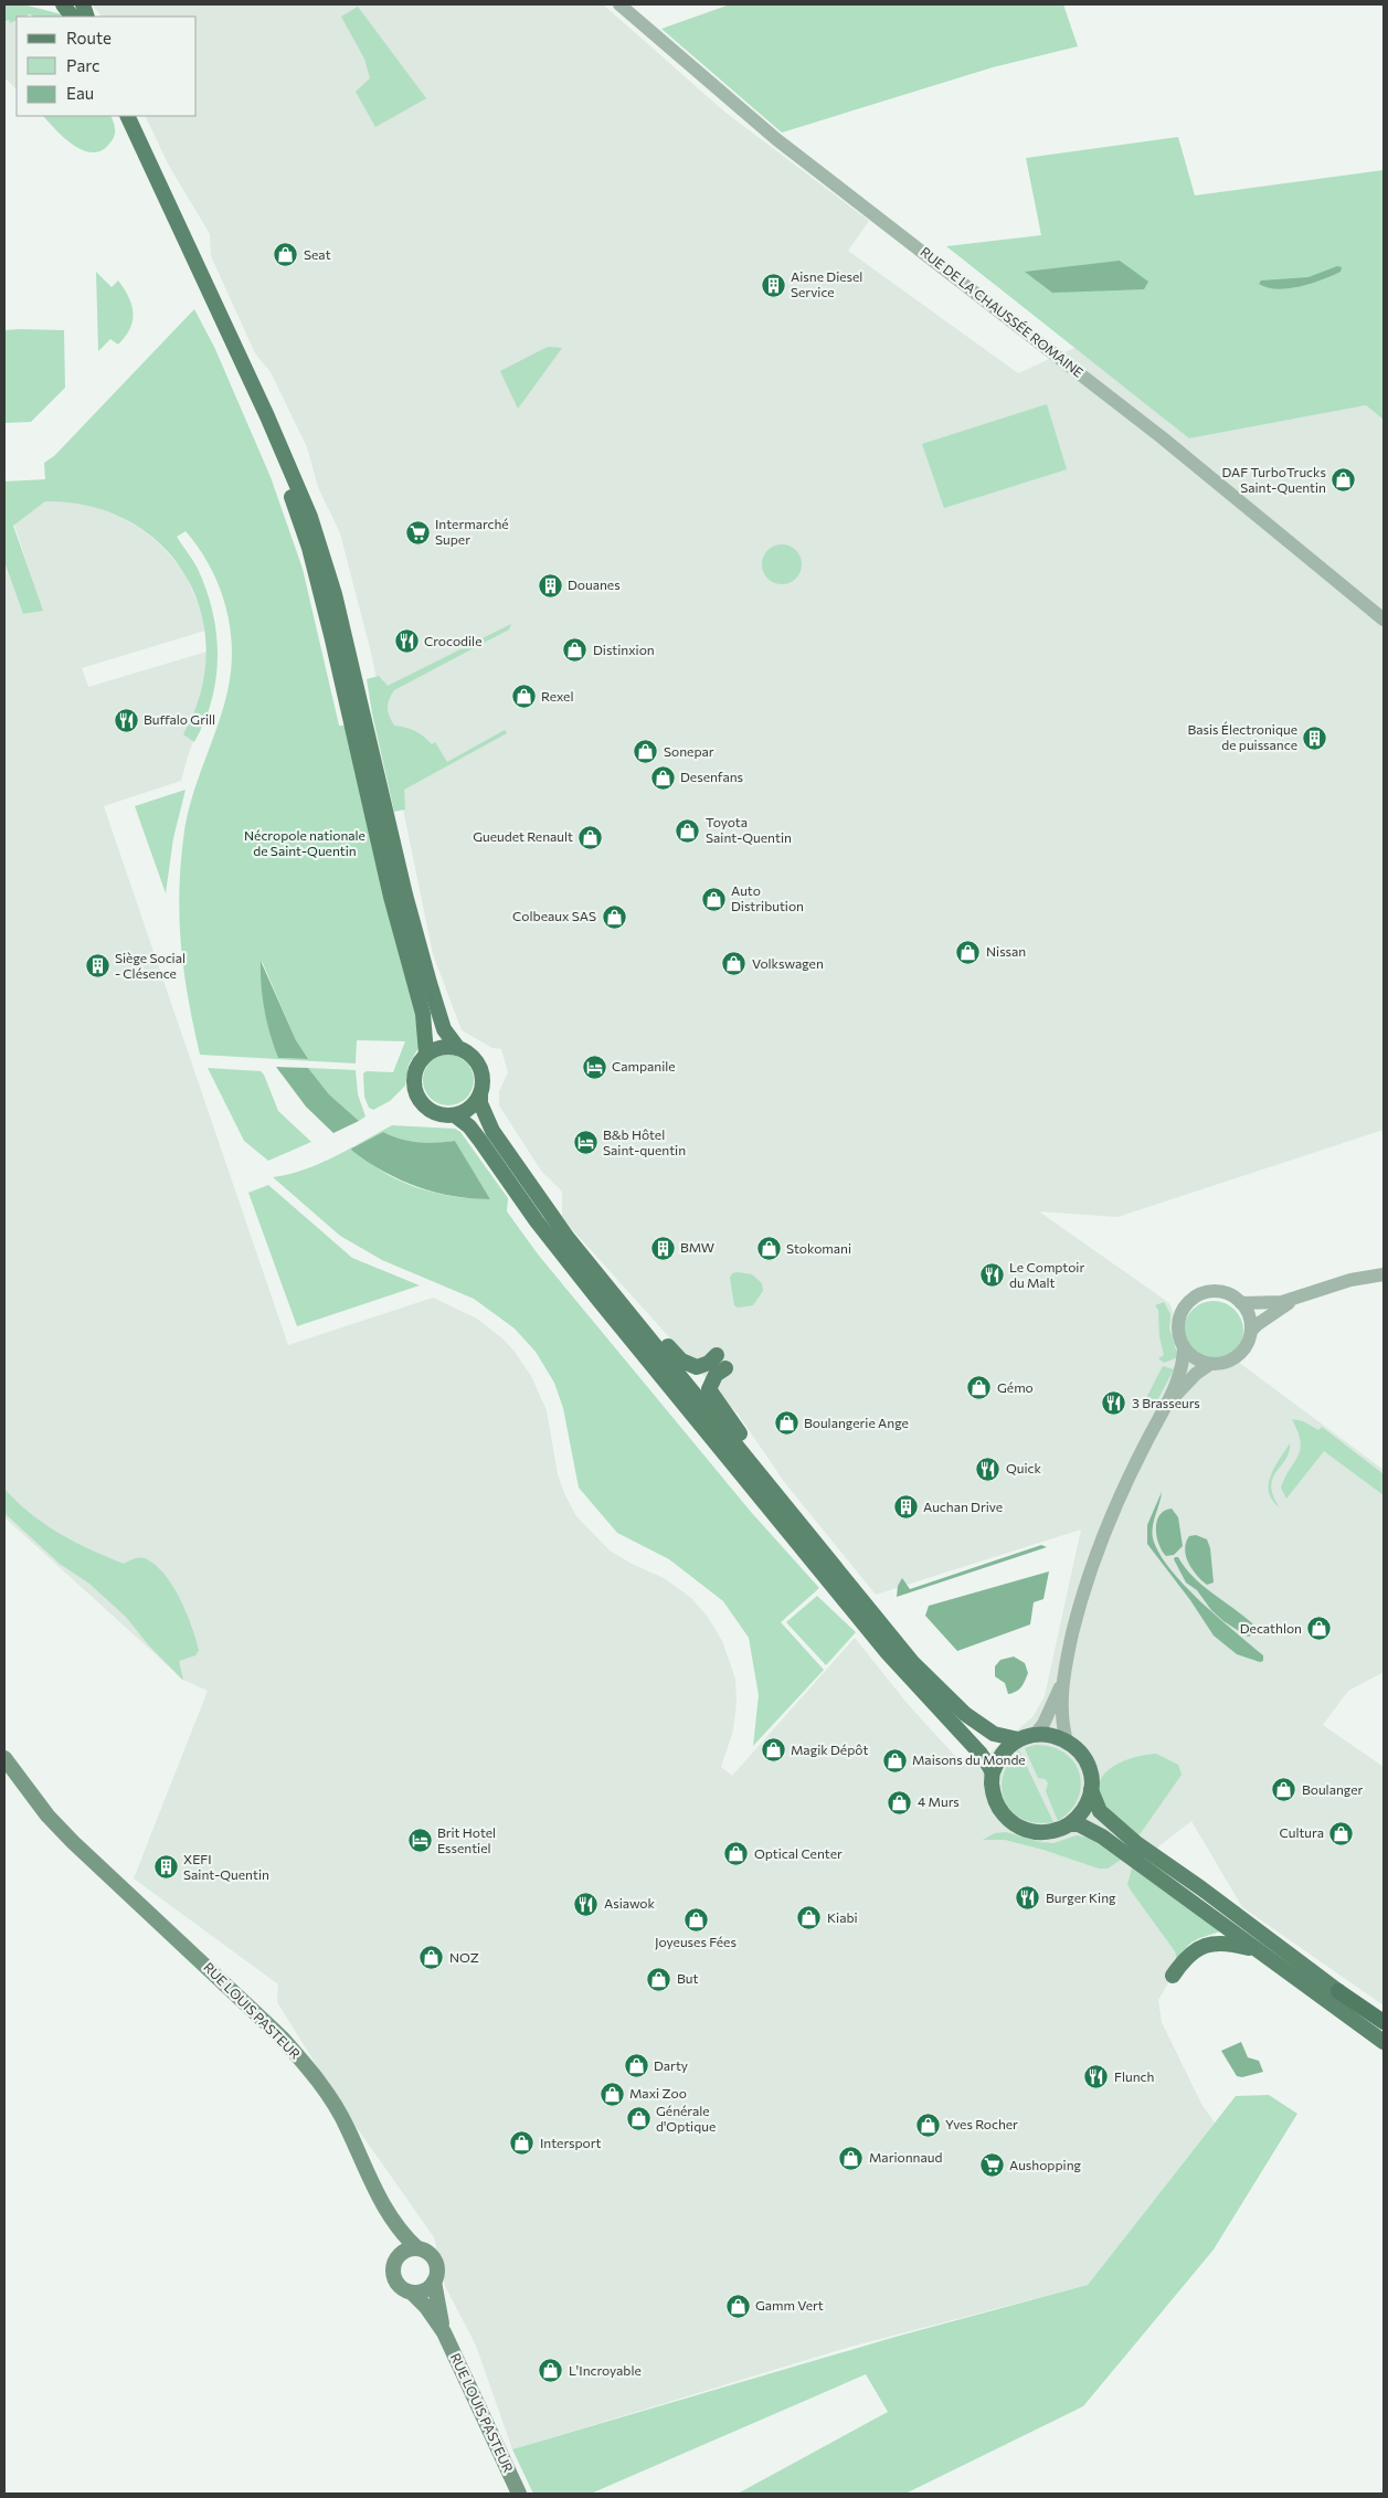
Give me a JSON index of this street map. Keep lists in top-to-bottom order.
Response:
{
  "streets": {
    "main road": ["RUE LOUIS PASTEUR"],
    "street": ["RUE DE LA CHAUSSÉE ROMAINE"]
  },
  "parks": ["Nécropole nationale de Saint-Quentin"],
  "places": {
    "shop": [
      "Seat",
      "DAF TurboTrucks Saint-Quentin",
      "Distinxion",
      "Rexel",
      "Sonepar",
      "Desenfans",
      "Toyota Saint-Quentin",
      "Gueudet Renault",
      "Auto Distribution",
      "Colbeaux SAS",
      "Nissan",
      "Volkswagen",
      "Stokomani",
      "Gémo",
      "Boulangerie Ange",
      "Decathlon",
      "Magik Dépôt",
      "Maisons du Monde",
      "Boulanger",
      "4 Murs",
      "Cultura",
      "Optical Center",
      "Kiabi",
      "Joyeuses Fées",
      "NOZ",
      "But",
      "Darty",
      "Maxi Zoo",
      "Générale d'Optique",
      "Yves Rocher",
      "Intersport",
      "Marionnaud",
      "Gamm Vert",
      "L'Incroyable"
    ],
    "building": [
      "Aisne Diesel Service",
      "Douanes",
      "Basis Électronique de puissance",
      "Siège Social - Clésence",
      "BMW",
      "Auchan Drive",
      "XEFI Saint-Quentin"
    ],
    "supermarket": ["Intermarché Super", "Aushopping"],
    "restaurant": [
      "Crocodile",
      "Buffalo Grill",
      "Le Comptoir du Malt",
      "3 Brasseurs",
      "Quick",
      "Burger King",
      "Asiawok",
      "Flunch"
    ],
    "hotel": ["Campanile", "B&b Hôtel Saint-quentin", "Brit Hotel Essentiel"]
  },
  "legend": ["Route", "Parc", "Eau"]
}
